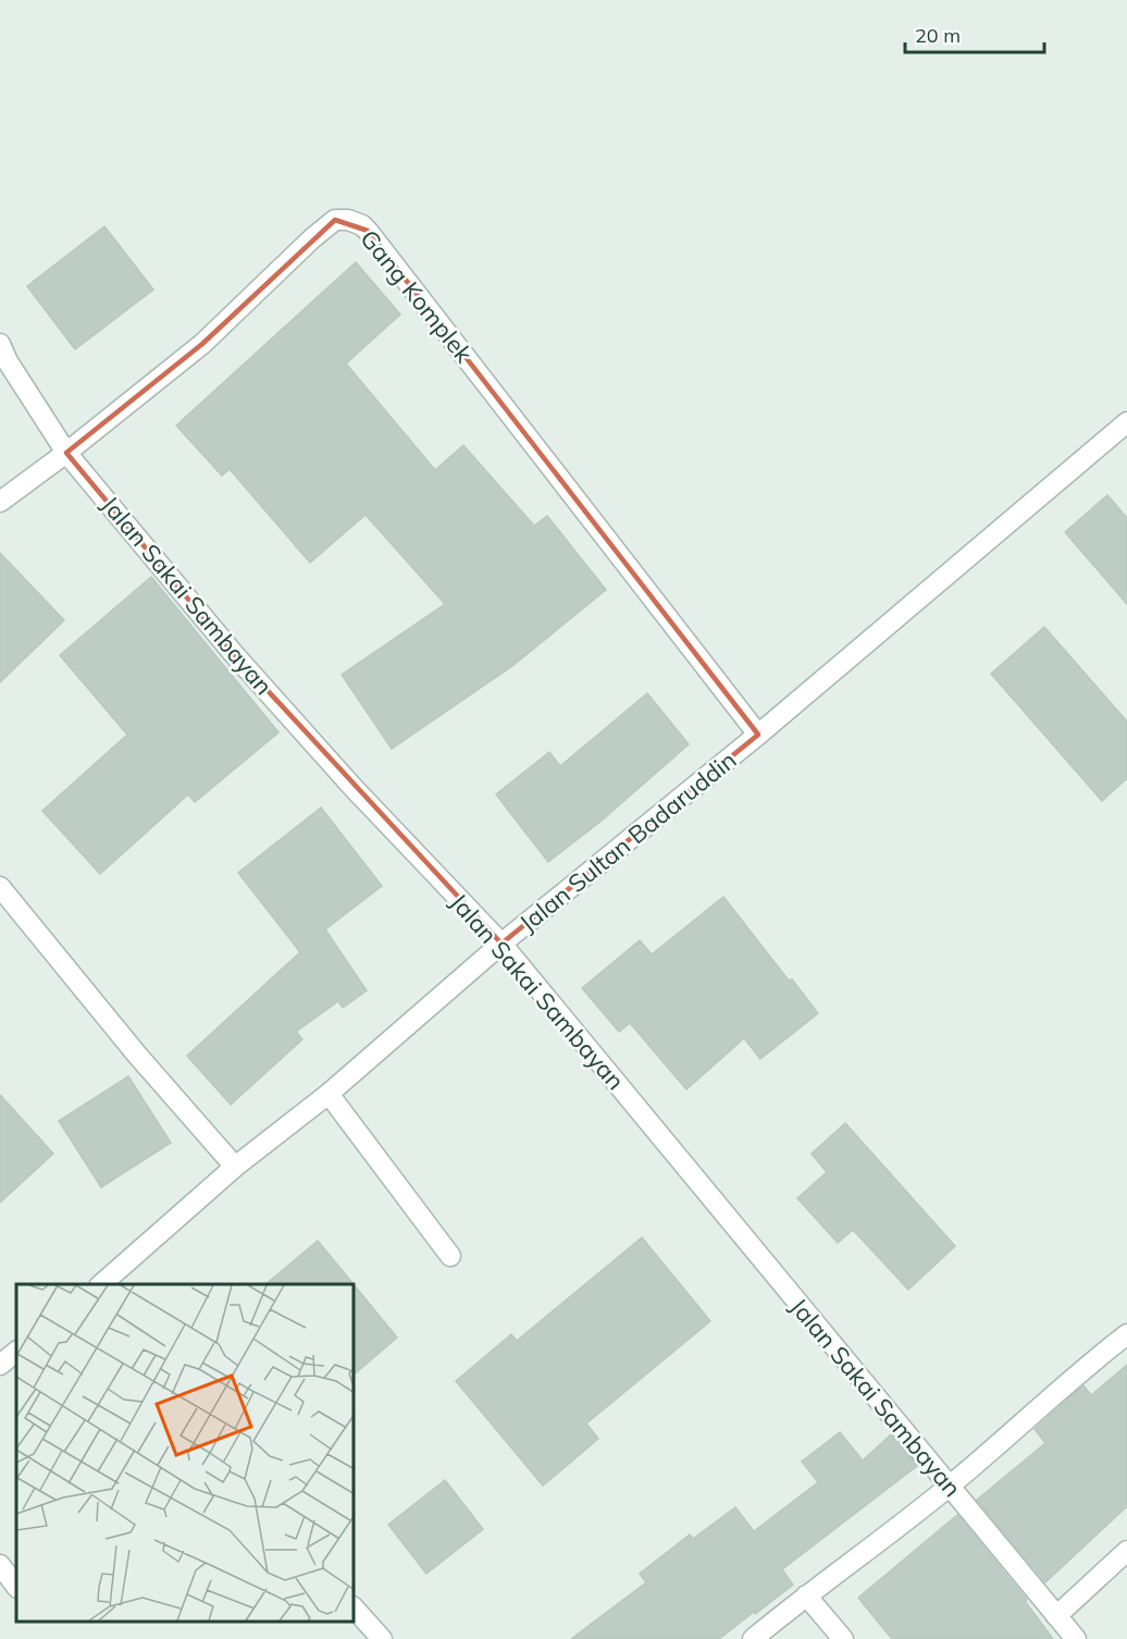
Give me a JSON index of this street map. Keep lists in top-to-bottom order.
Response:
{
  "streets": {
    "street": ["Gang Komplek", "Jalan Sakai Sambayan", "Jalan Sultan Badaruddin"]
  },
  "crossings": [
    ["Gang Komplek", "Jalan Sakai Sambayan"],
    ["Gang Komplek", "Jalan Sultan Badaruddin"],
    ["Jalan Sakai Sambayan", "Jalan Sultan Badaruddin"]
  ],
  "scale_bar": "20 m"
}
